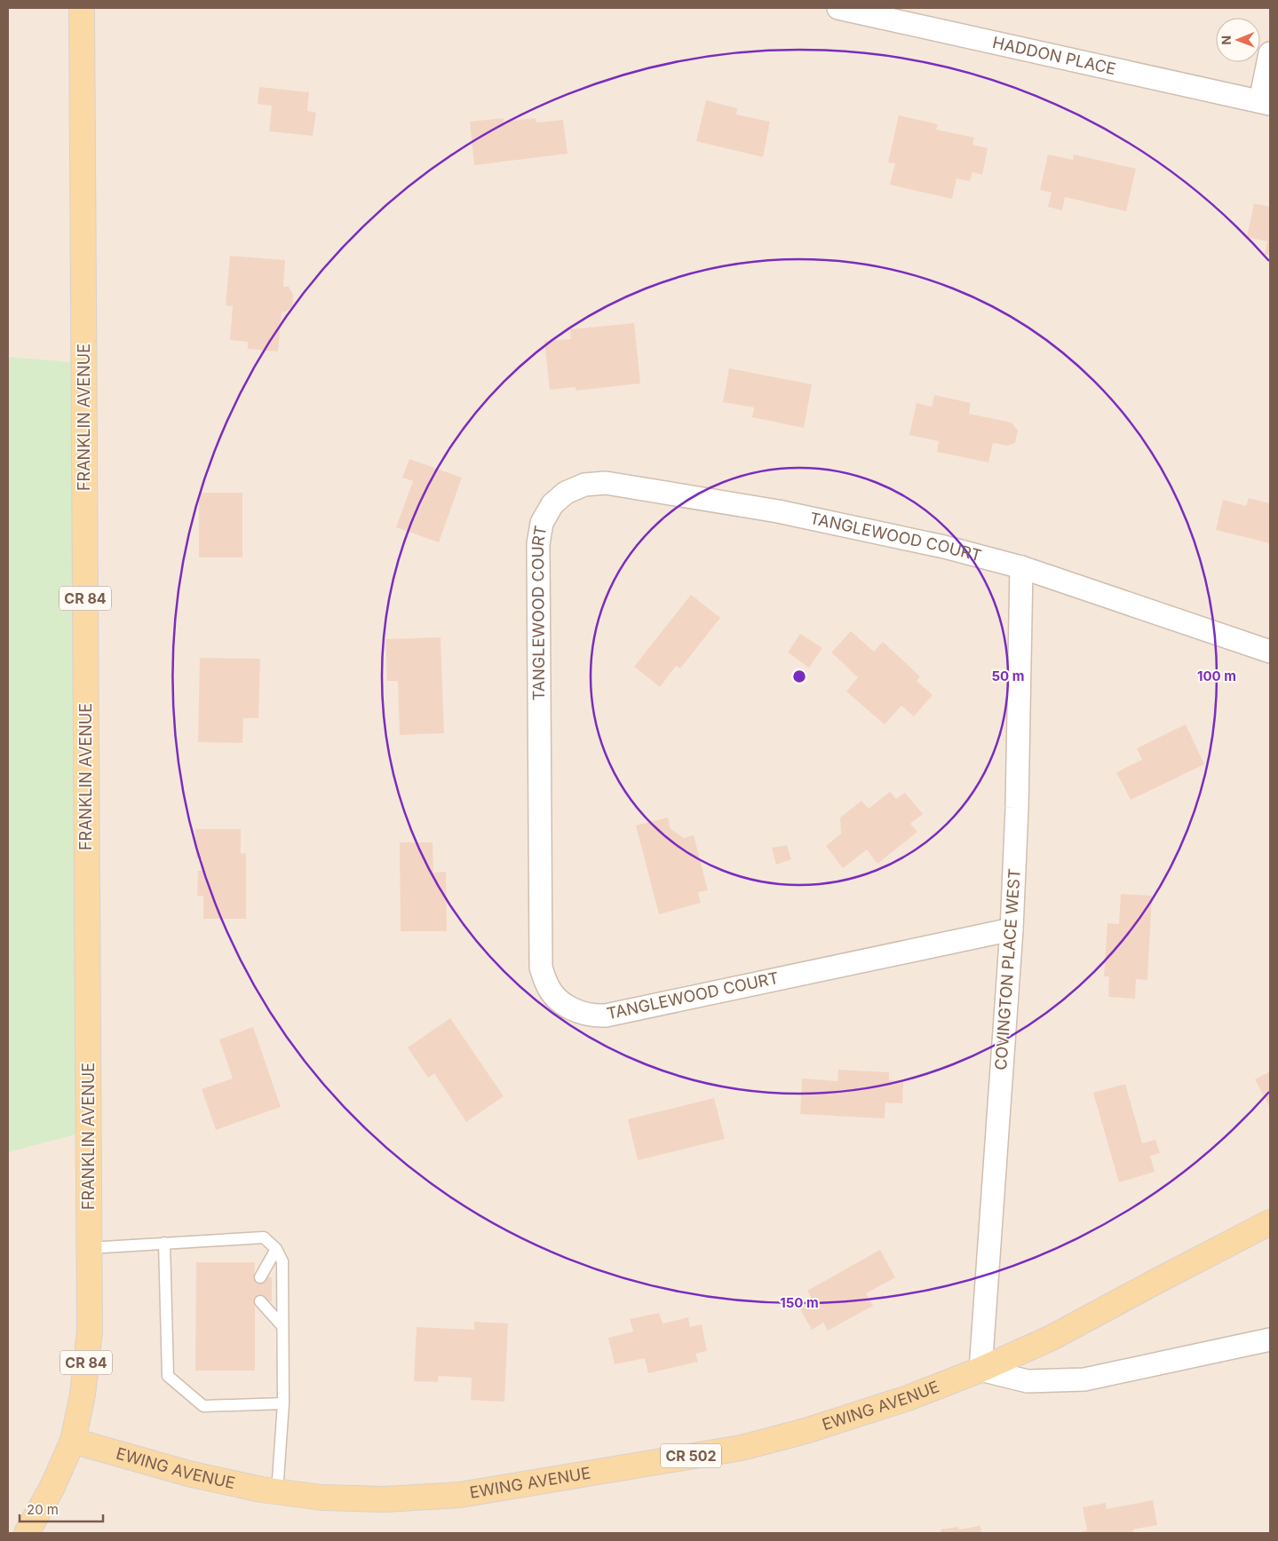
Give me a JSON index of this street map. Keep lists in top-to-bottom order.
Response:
{
  "streets": {
    "main road": [
      "FRANKLIN AVENUE",
      "CR 84",
      "EWING AVENUE",
      "CR 502"
    ],
    "street": ["HADDON PLACE", "TANGLEWOOD COURT", "COVINGTON PLACE WEST"]
  },
  "crossings": [
    ["FRANKLIN AVENUE", "EWING AVENUE"],
    ["TANGLEWOOD COURT", "COVINGTON PLACE WEST"],
    ["COVINGTON PLACE WEST", "EWING AVENUE"]
  ],
  "scale_bar": "20 m",
  "north": "left",
  "rings": ["50 m", "100 m", "150 m"]
}
